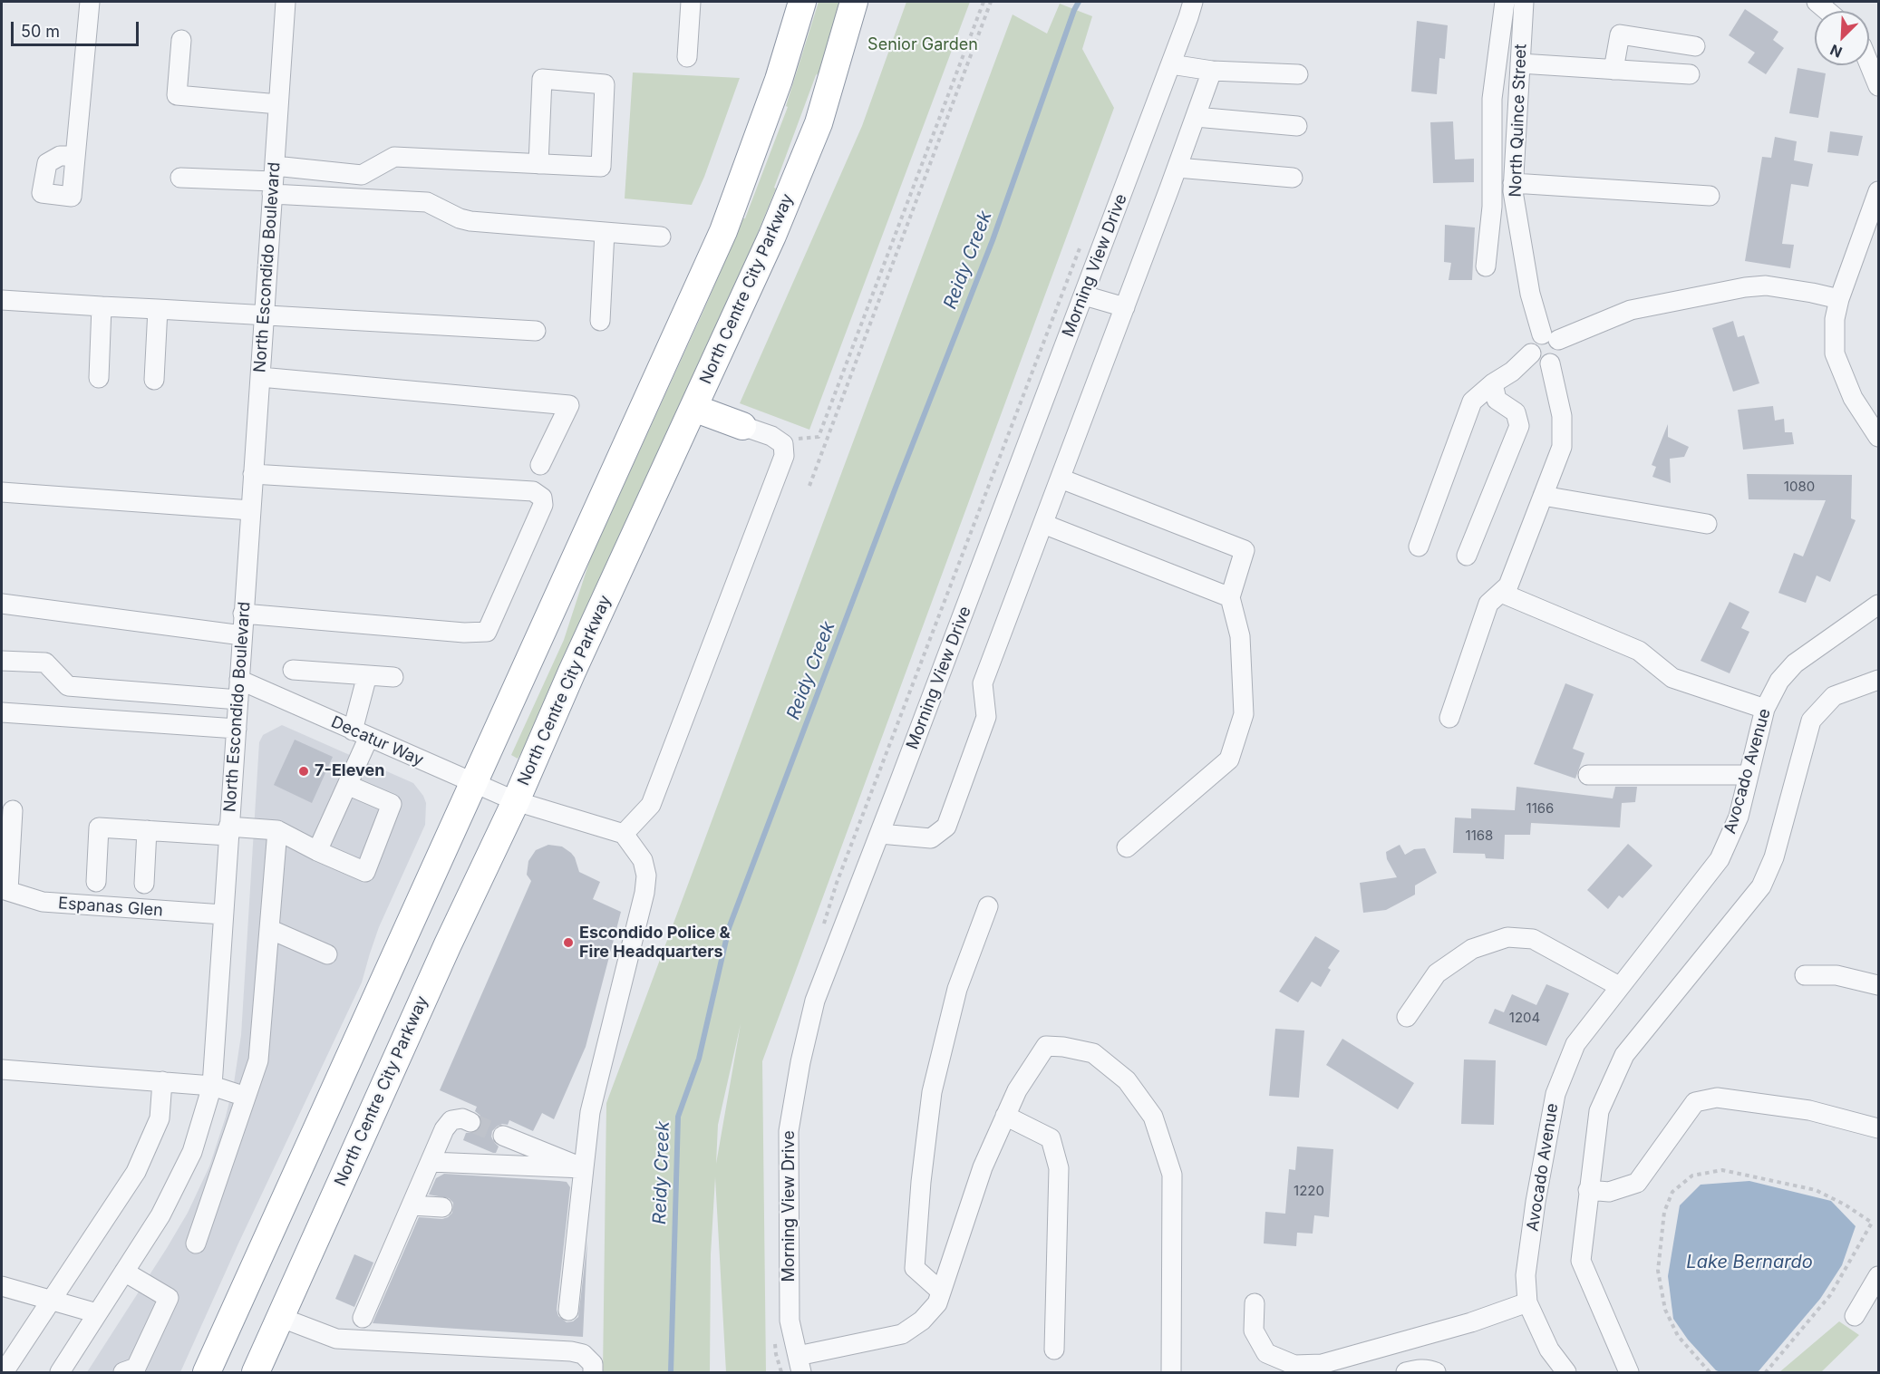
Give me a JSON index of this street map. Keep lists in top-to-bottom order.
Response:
{
  "streets": {
    "highway": ["North Centre City Parkway"],
    "street": [
      "North Quince Street",
      "Morning View Drive",
      "North Escondido Boulevard",
      "Decatur Way",
      "Avocado Avenue",
      "Espanas Glen"
    ]
  },
  "crossings": [
    ["North Escondido Boulevard", "Decatur Way"],
    ["North Escondido Boulevard", "Espanas Glen"],
    ["North Centre City Parkway", "Decatur Way"]
  ],
  "water": ["Reidy Creek", "Lake Bernardo"],
  "parks": ["Senior Garden"],
  "places": ["7-Eleven", "Escondido Police & Fire Headquarters"],
  "house_numbers": [
    "1080",
    "1166",
    "1168",
    "1204",
    "1220"
  ],
  "scale_bar": "50 m",
  "north": "bottom left"
}
